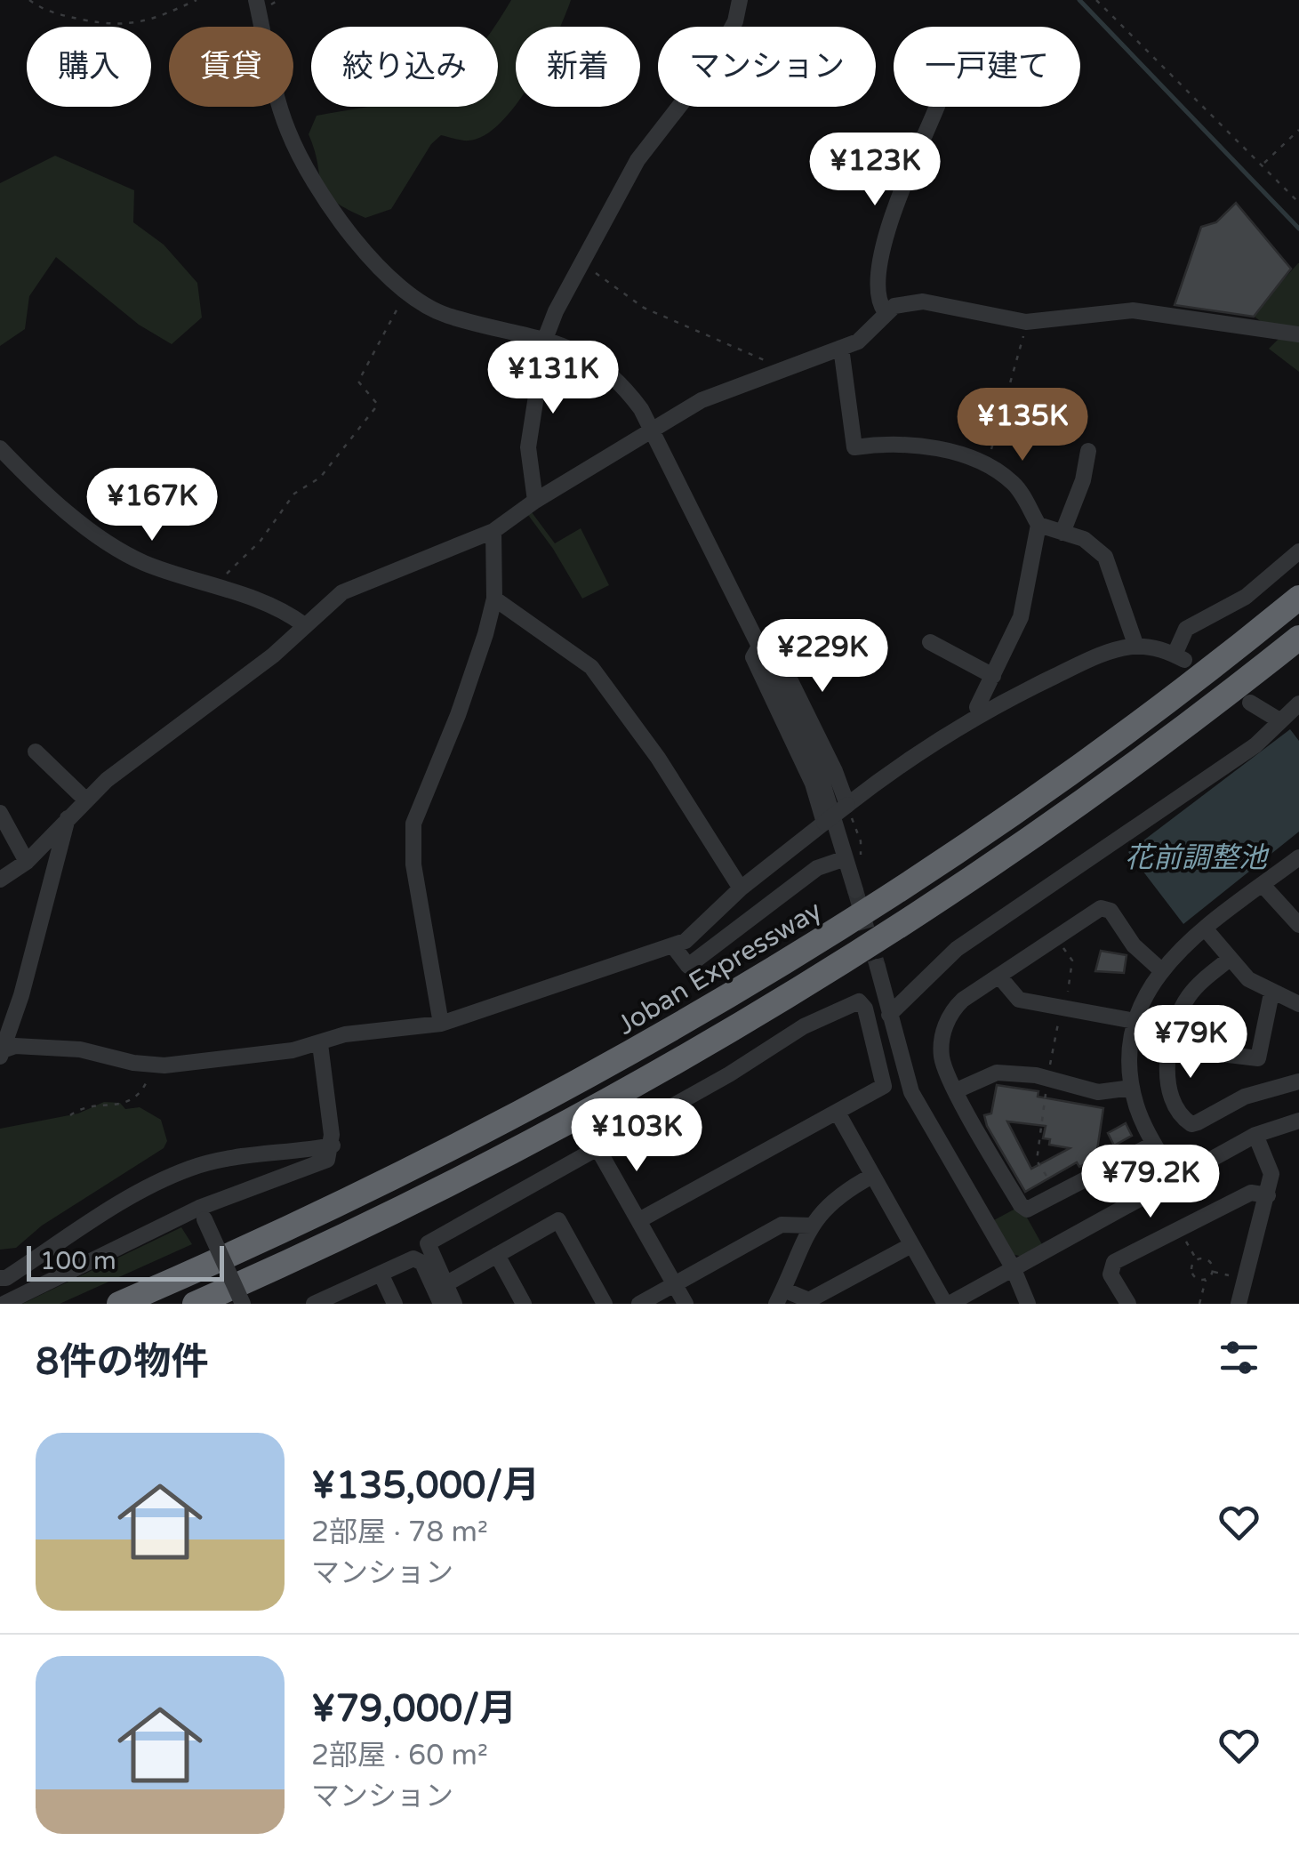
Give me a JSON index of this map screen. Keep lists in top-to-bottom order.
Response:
{
  "streets": {
    "highway": ["Joban Expressway"]
  },
  "water": ["花前調整池"],
  "scale_bar": "100 m",
  "page": {
    "chip": [
      "購入",
      "賃貸",
      "絞り込み",
      "新着",
      "マンション",
      "一戸建て"
    ],
    "price": [
      "¥123K",
      "¥131K",
      "¥135K",
      "¥167K",
      "¥229K",
      "¥79K",
      "¥103K",
      "¥79.2K"
    ],
    "scale": "100 m",
    "heading": "8件の物件",
    "list": [
      {
        "name": "¥135,000/月",
        "note": "2部屋 · 78 m² · マンション"
      },
      {
        "name": "¥79,000/月",
        "note": "2部屋 · 60 m² · マンション"
      }
    ]
  }
}
